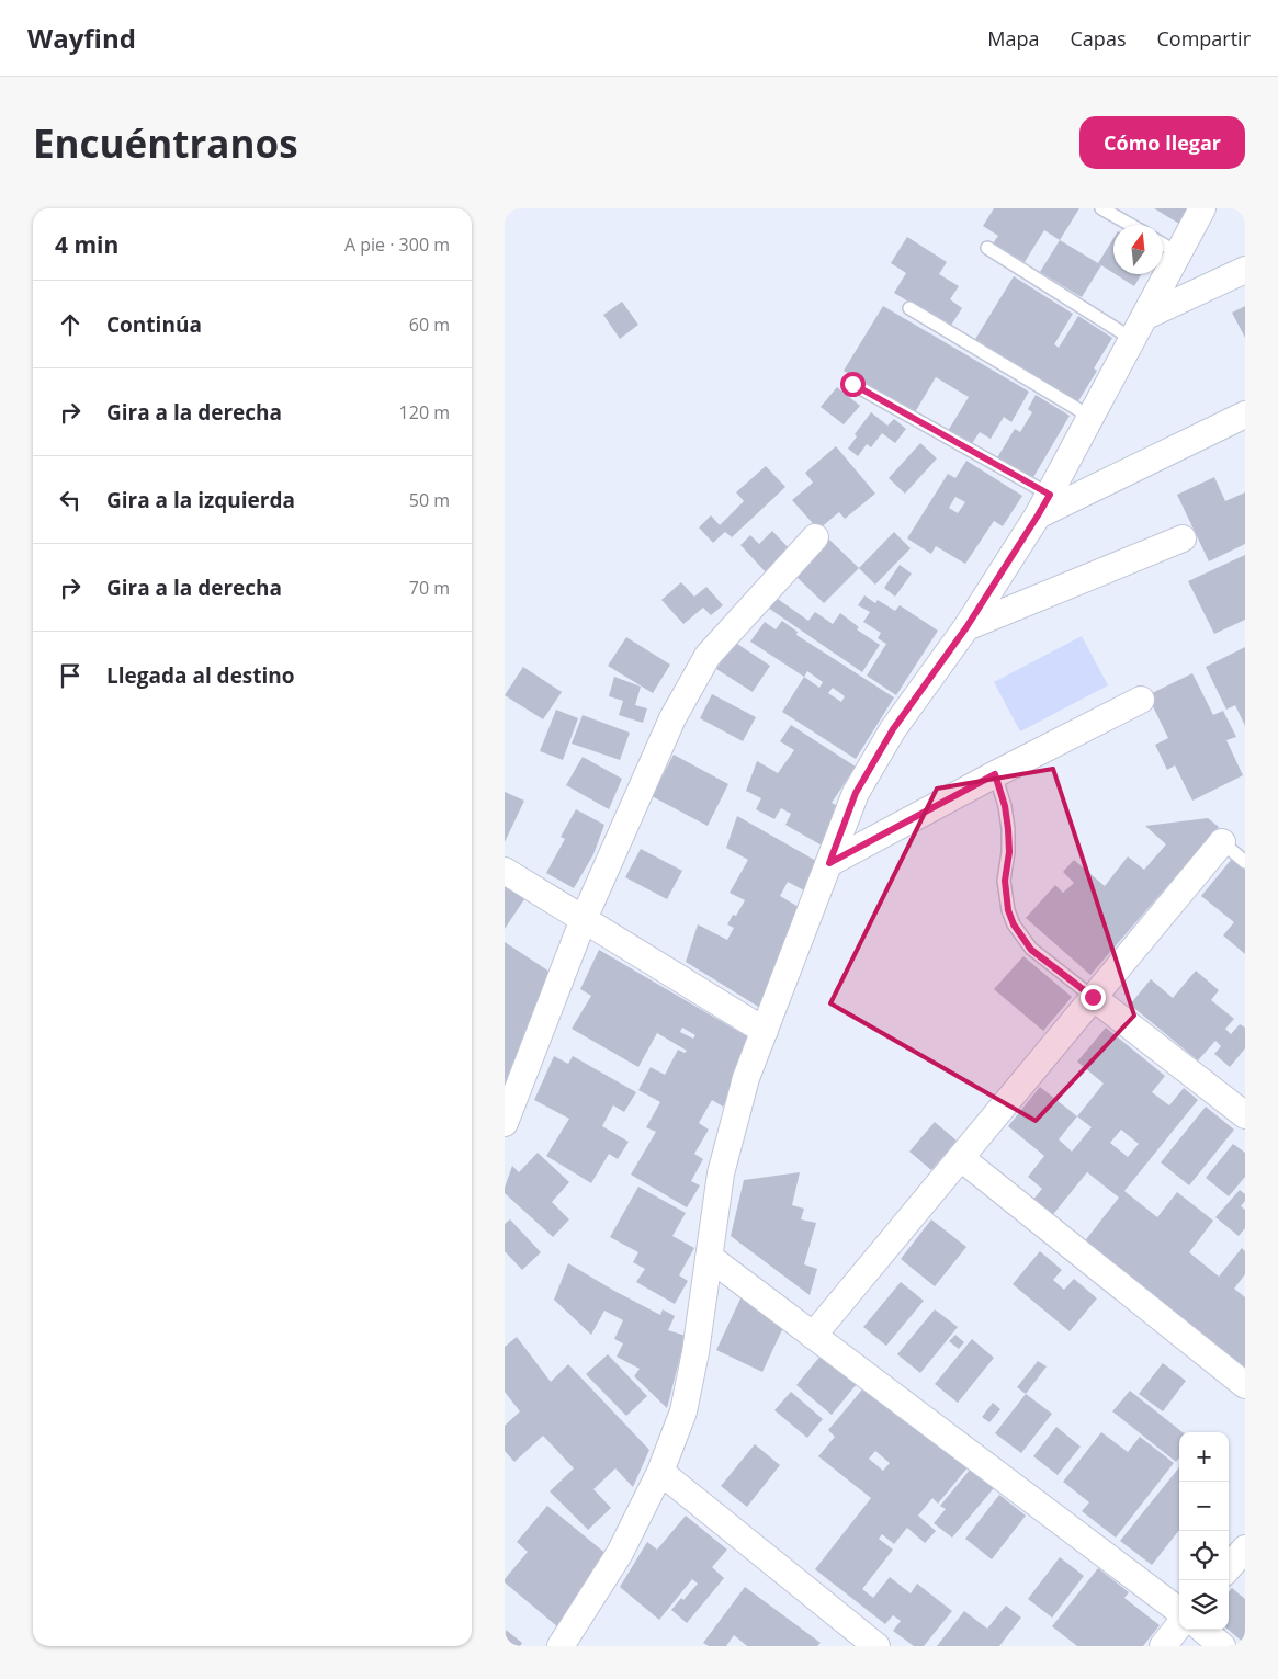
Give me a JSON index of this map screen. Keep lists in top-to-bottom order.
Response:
{
  "north": "top",
  "page": {
    "header": "Wayfind",
    "nav": ["Mapa", "Capas", "Compartir"],
    "buttons": "Cómo llegar",
    "title": "Encuéntranos",
    "heading": ["4 min", "A pie · 300 m"],
    "list": [
      ["Continúa", "60 m"],
      ["Gira a la derecha", "120 m"],
      ["Gira a la izquierda", "50 m"],
      ["Gira a la derecha", "70 m"],
      "Llegada al destino"
    ],
    "map_buttons": ["+", "−"]
  }
}
